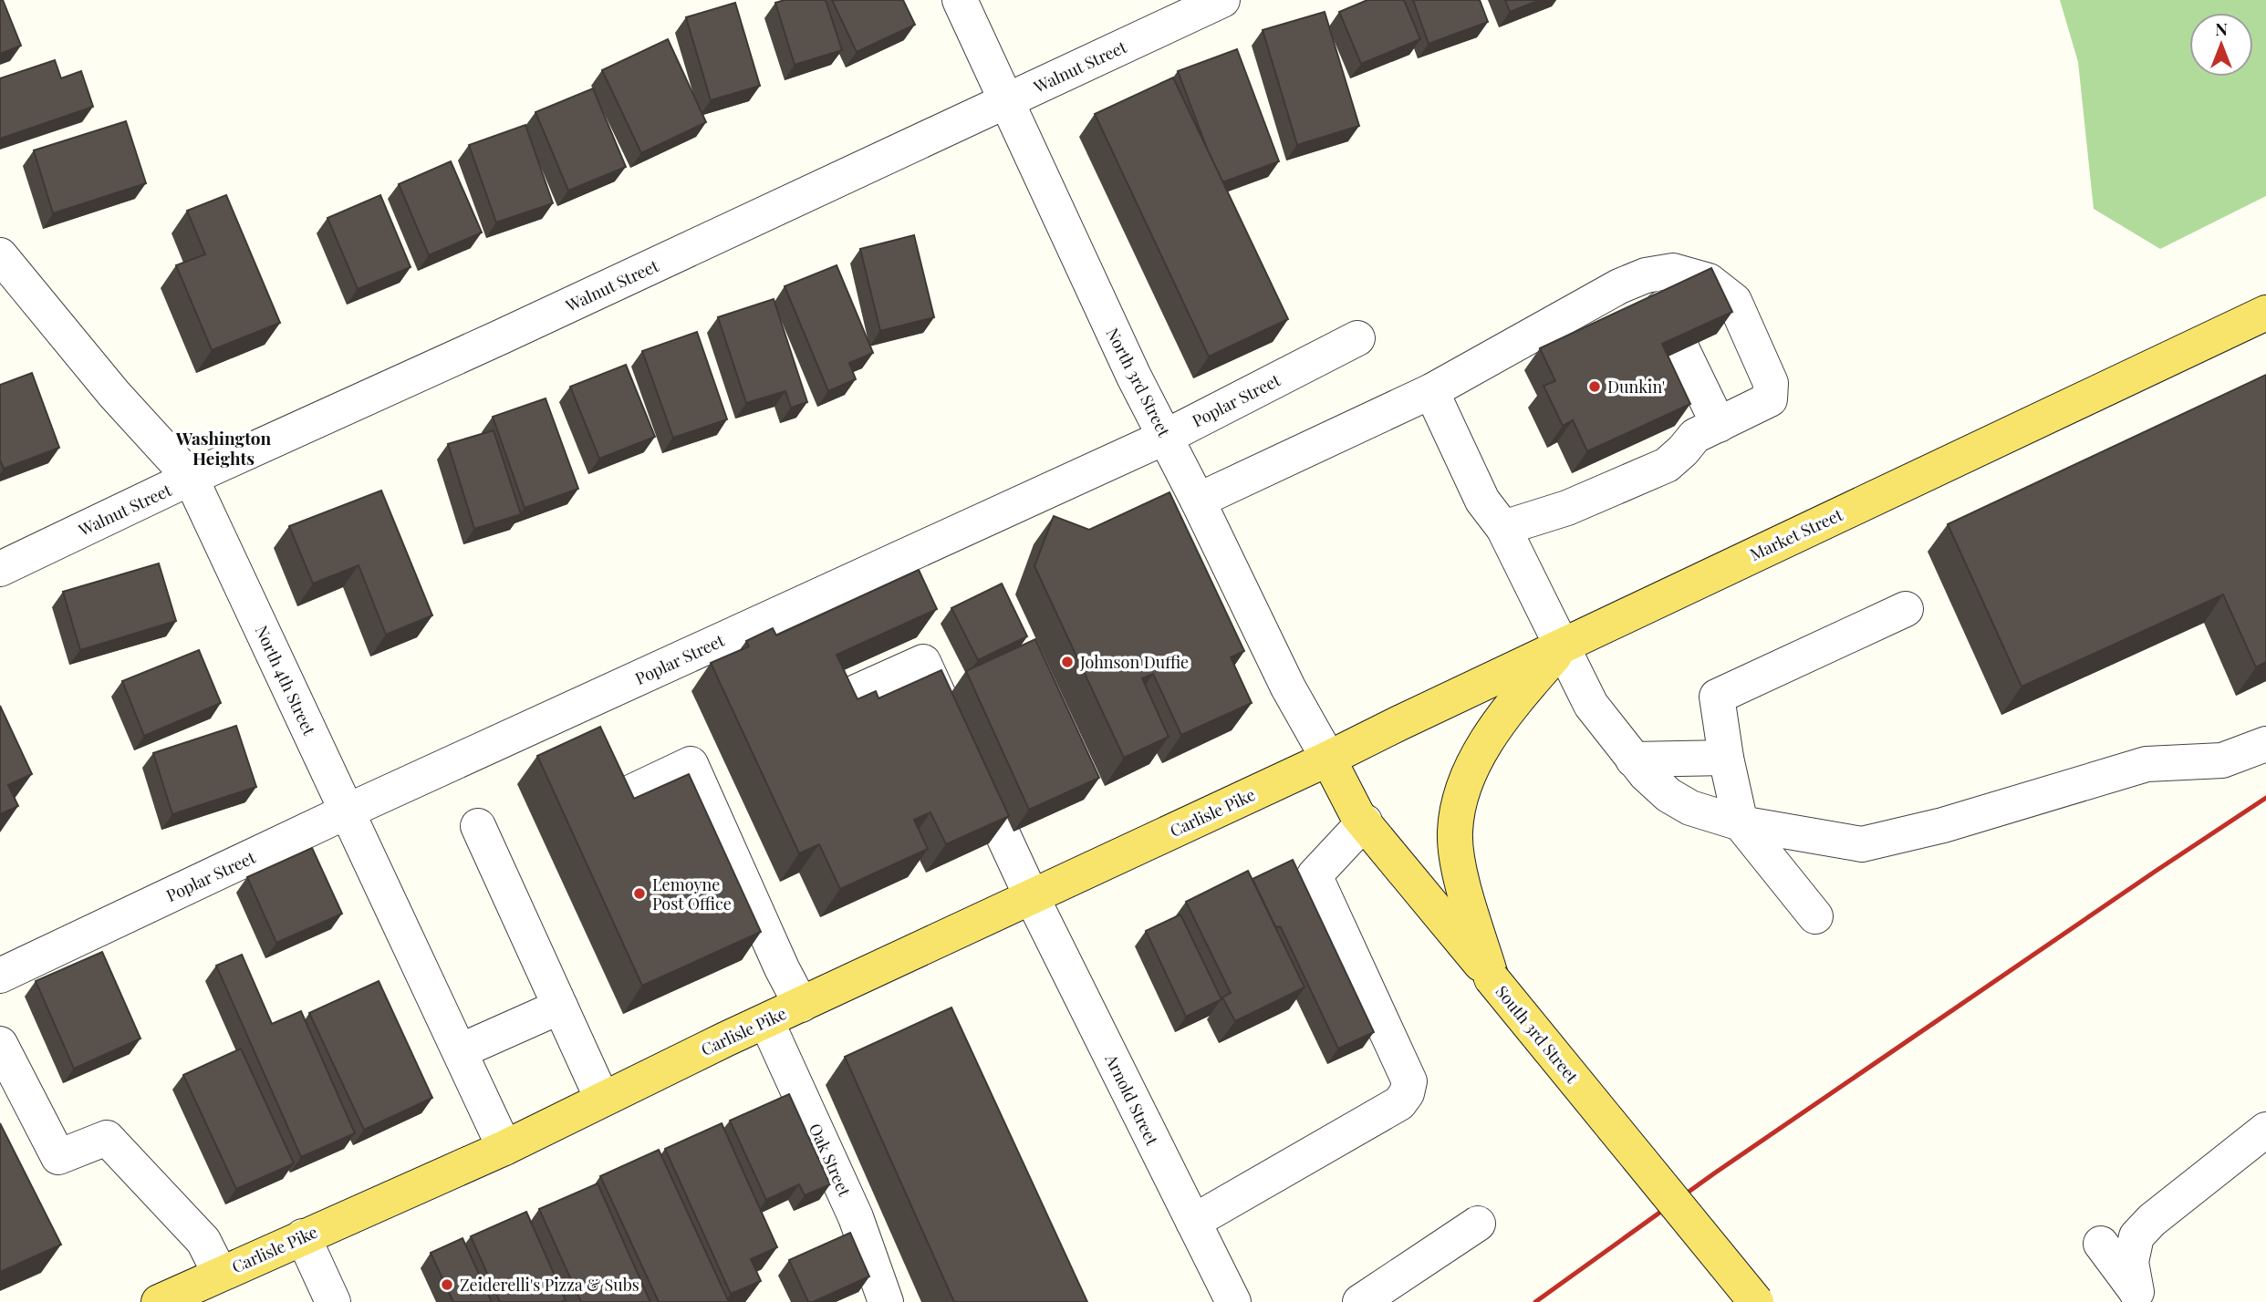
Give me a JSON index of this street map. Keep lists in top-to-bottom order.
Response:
{
  "streets": {
    "main road": ["Market Street", "Carlisle Pike", "South 3rd Street"],
    "street": [
      "Walnut Street",
      "North 3rd Street",
      "Poplar Street",
      "North 4th Street",
      "Arnold Street",
      "Oak Street"
    ]
  },
  "crossings": [
    ["Walnut Street", "North 3rd Street"],
    ["Walnut Street", "North 4th Street"],
    ["North 3rd Street", "Poplar Street"],
    ["North 3rd Street", "Market Street"],
    ["North 3rd Street", "Carlisle Pike"],
    ["North 3rd Street", "South 3rd Street"],
    ["Poplar Street", "North 4th Street"],
    ["Market Street", "Carlisle Pike"],
    ["Market Street", "South 3rd Street"],
    ["North 4th Street", "Carlisle Pike"],
    ["Carlisle Pike", "South 3rd Street"],
    ["Carlisle Pike", "Arnold Street"],
    ["Carlisle Pike", "Oak Street"]
  ],
  "districts": ["Washington Heights"],
  "places": [
    "Dunkin'",
    "Johnson Duffie",
    "Lemoyne Post Office",
    "Zeiderelli's Pizza & Subs"
  ],
  "north": "top"
}
